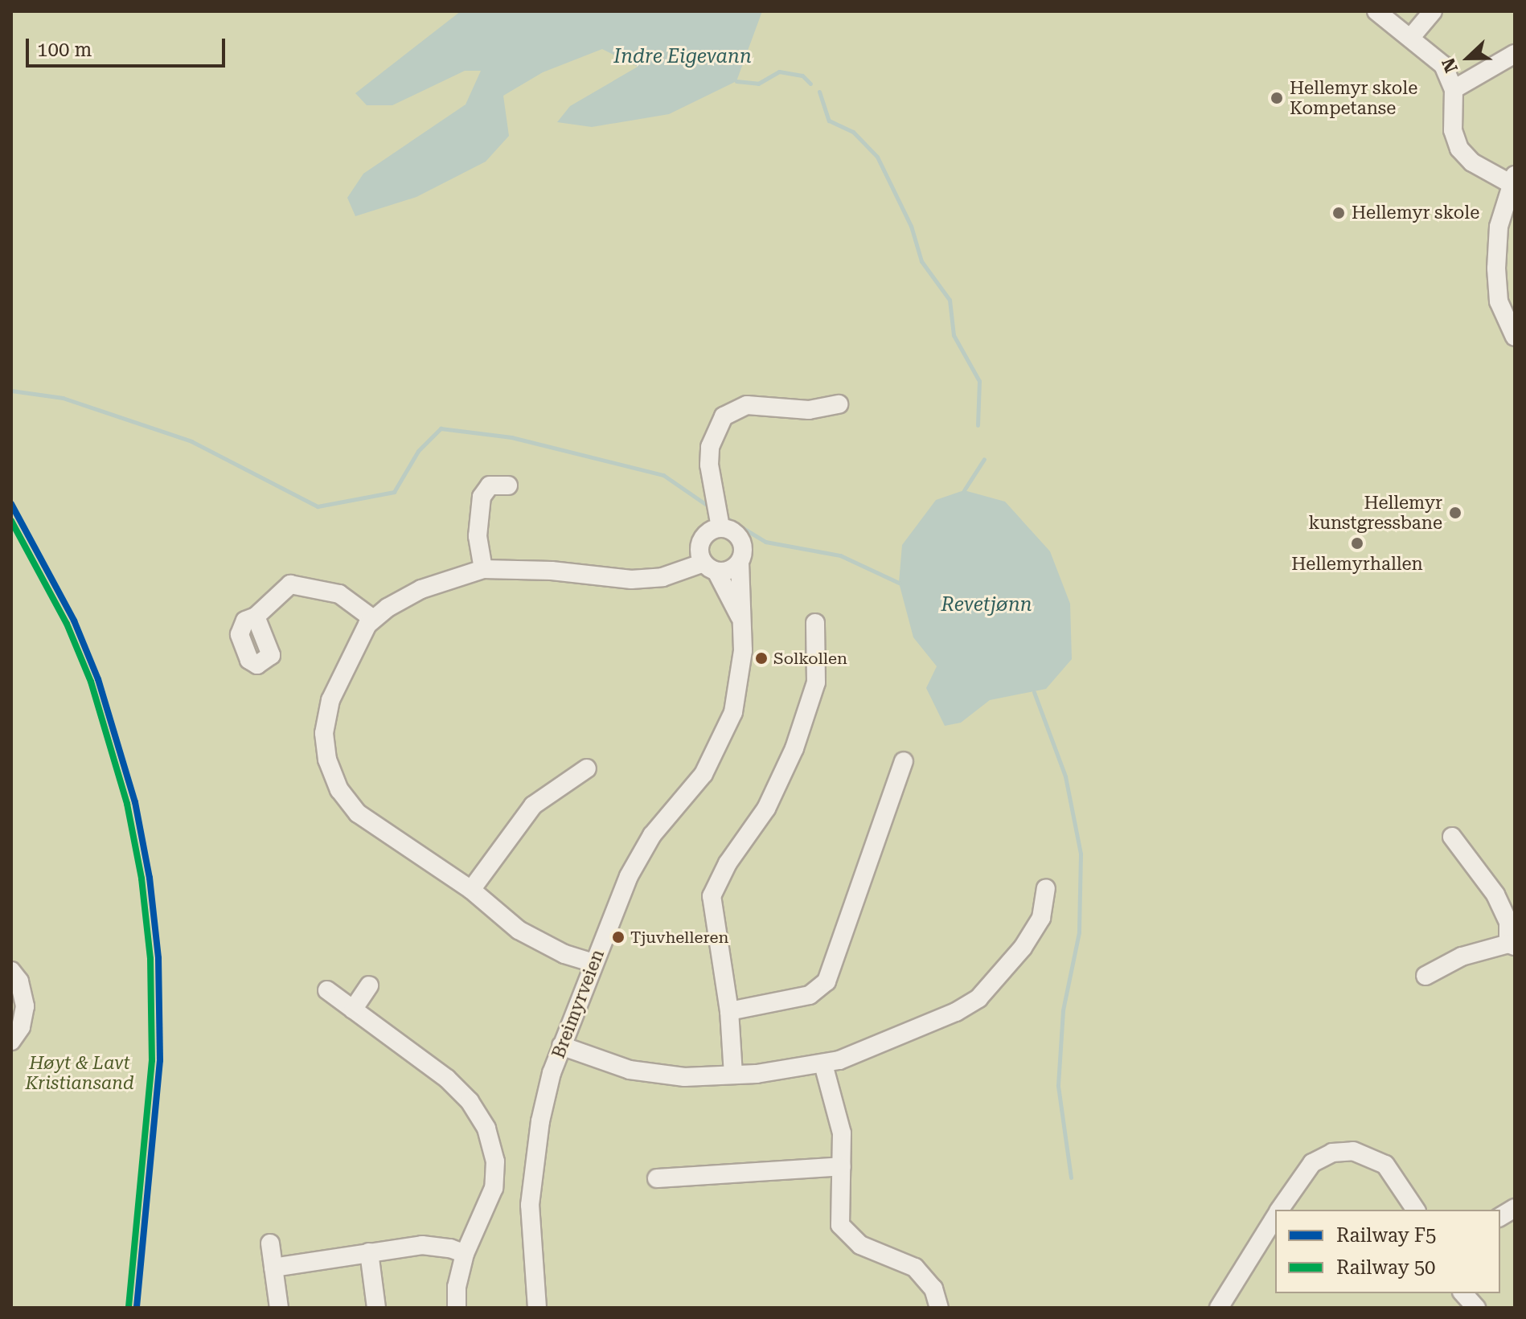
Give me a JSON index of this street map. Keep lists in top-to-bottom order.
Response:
{
  "streets": {
    "street": ["Breimyrveien"]
  },
  "water": ["Indre Eigevann", "Revetjønn"],
  "parks": ["Høyt & Lavt Kristiansand"],
  "places": [
    "Hellemyr skole Kompetanse",
    "Hellemyr skole",
    "Hellemyr kunstgressbane",
    "Hellemyrhallen",
    "Solkollen",
    "Tjuvhelleren"
  ],
  "lines": ["rail line F5", "rail line 50"],
  "legend": ["Railway F5", "Railway 50"],
  "scale_bar": "100 m",
  "north": "left"
}
